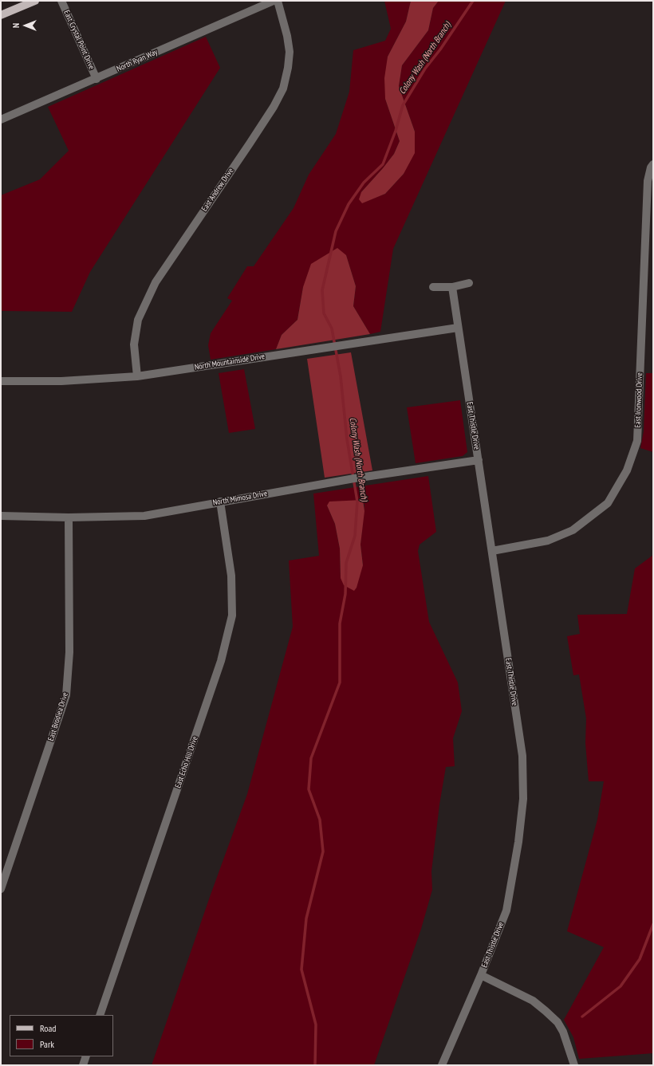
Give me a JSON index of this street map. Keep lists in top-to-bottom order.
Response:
{
  "streets": {
    "street": [
      "East Crystal Point Drive",
      "North Ryan Way",
      "East Andrew Drive",
      "North Mountainside Drive",
      "East Ironwood Drive",
      "East Thistle Drive",
      "North Mimosa Drive",
      "East Brodiea Drive",
      "East Echo Hill Drive"
    ]
  },
  "crossings": [
    ["East Crystal Point Drive", "North Ryan Way"],
    ["East Andrew Drive", "North Mountainside Drive"],
    ["North Mountainside Drive", "East Thistle Drive"],
    ["East Ironwood Drive", "East Thistle Drive"],
    ["East Thistle Drive", "North Mimosa Drive"],
    ["North Mimosa Drive", "East Brodiea Drive"],
    ["North Mimosa Drive", "East Echo Hill Drive"]
  ],
  "water": ["Colony Wash (North Branch)"],
  "legend": ["Road", "Park"],
  "north": "left"
}
